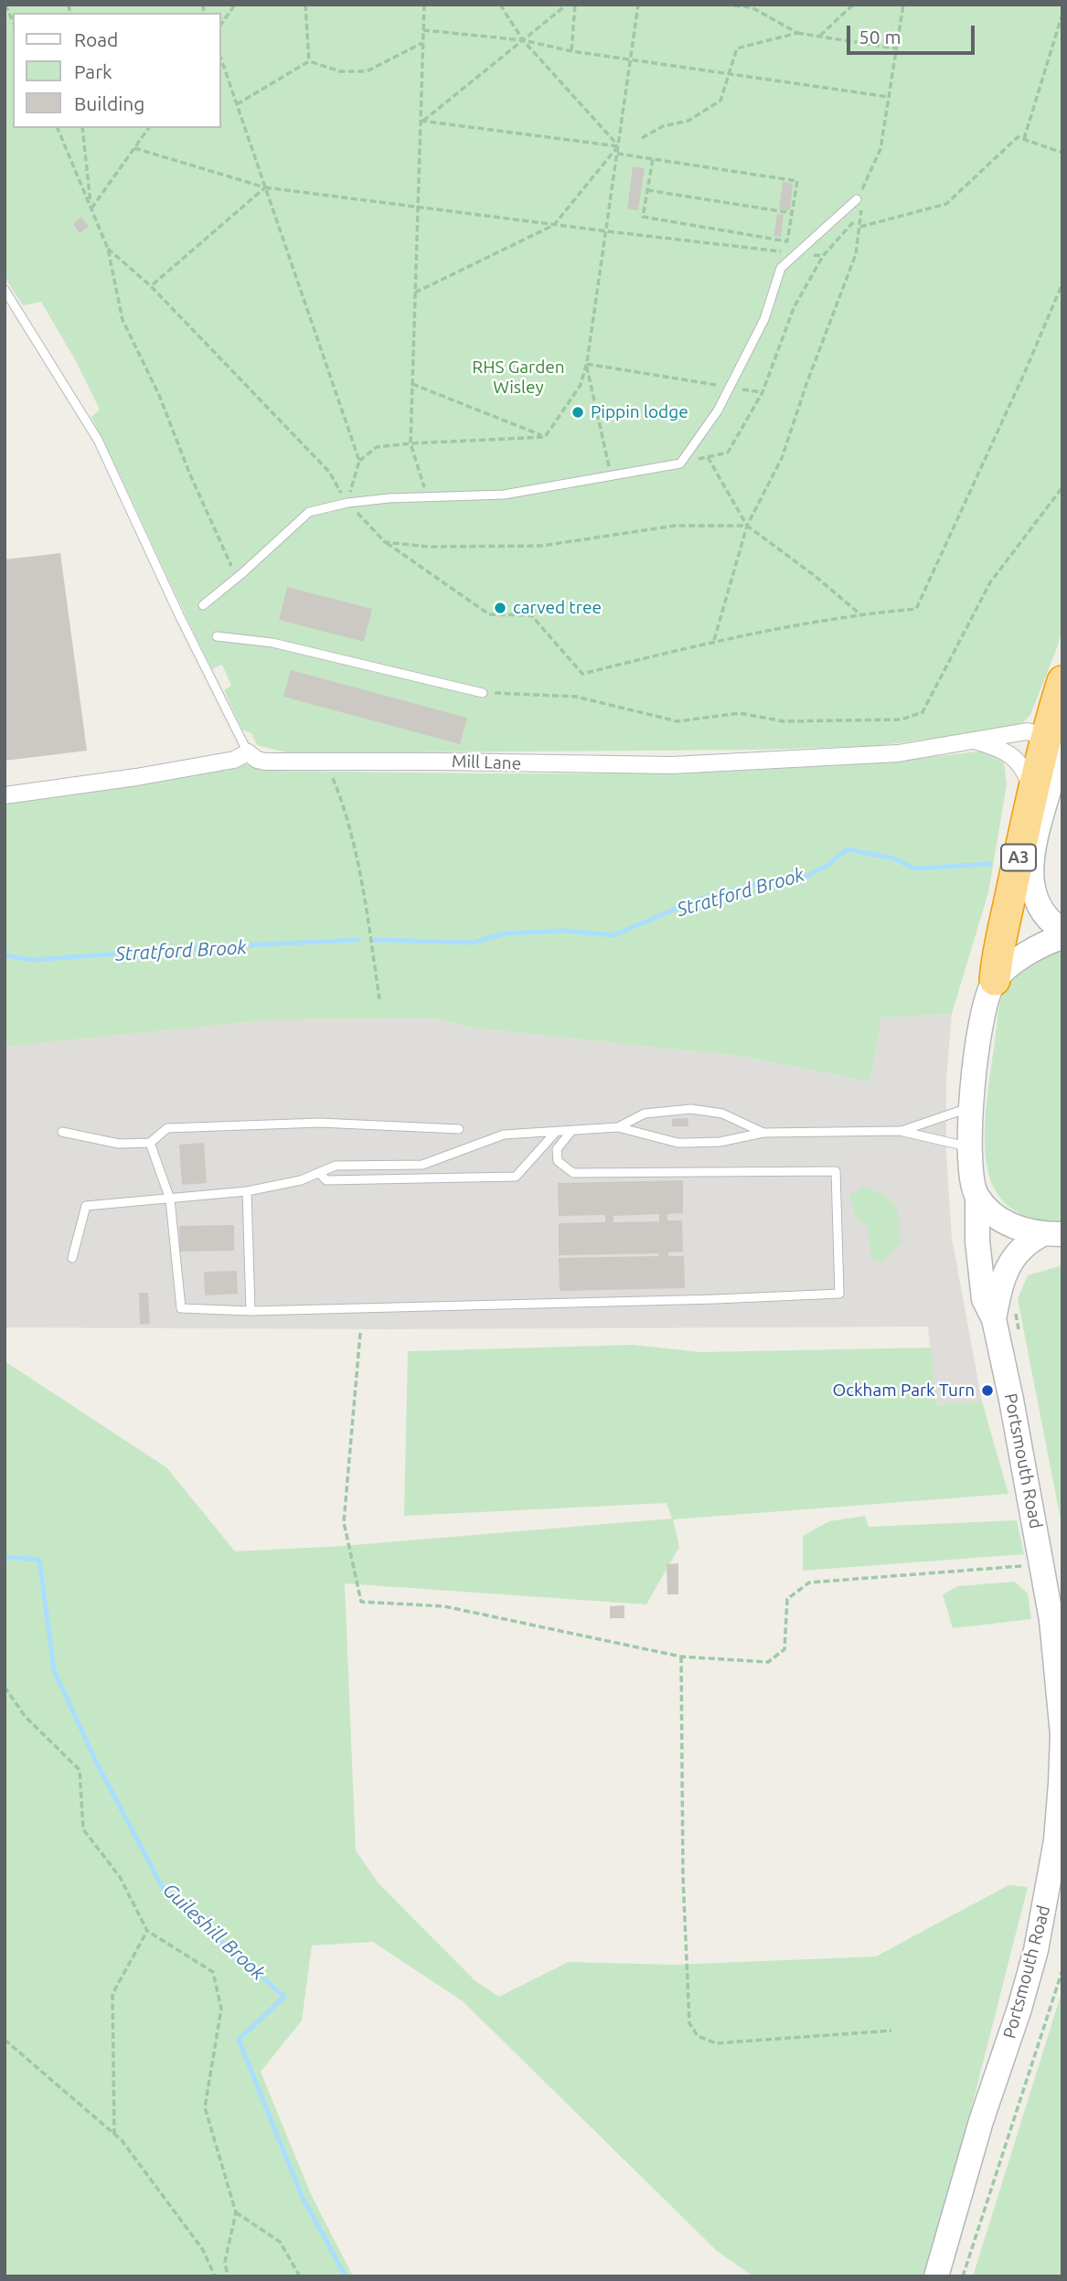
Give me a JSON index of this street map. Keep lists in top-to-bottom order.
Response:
{
  "streets": {
    "highway": ["A3"],
    "main road": ["Portsmouth Road"],
    "street": ["Mill Lane"]
  },
  "crossings": [
    ["Mill Lane", "A3"],
    ["A3", "Portsmouth Road"]
  ],
  "water": ["Stratford Brook", "Guileshill Brook"],
  "parks": ["RHS Garden Wisley"],
  "places": ["Pippin lodge", "carved tree", "Ockham Park Turn"],
  "legend": ["Road", "Park", "Building"],
  "scale_bar": "50 m"
}
